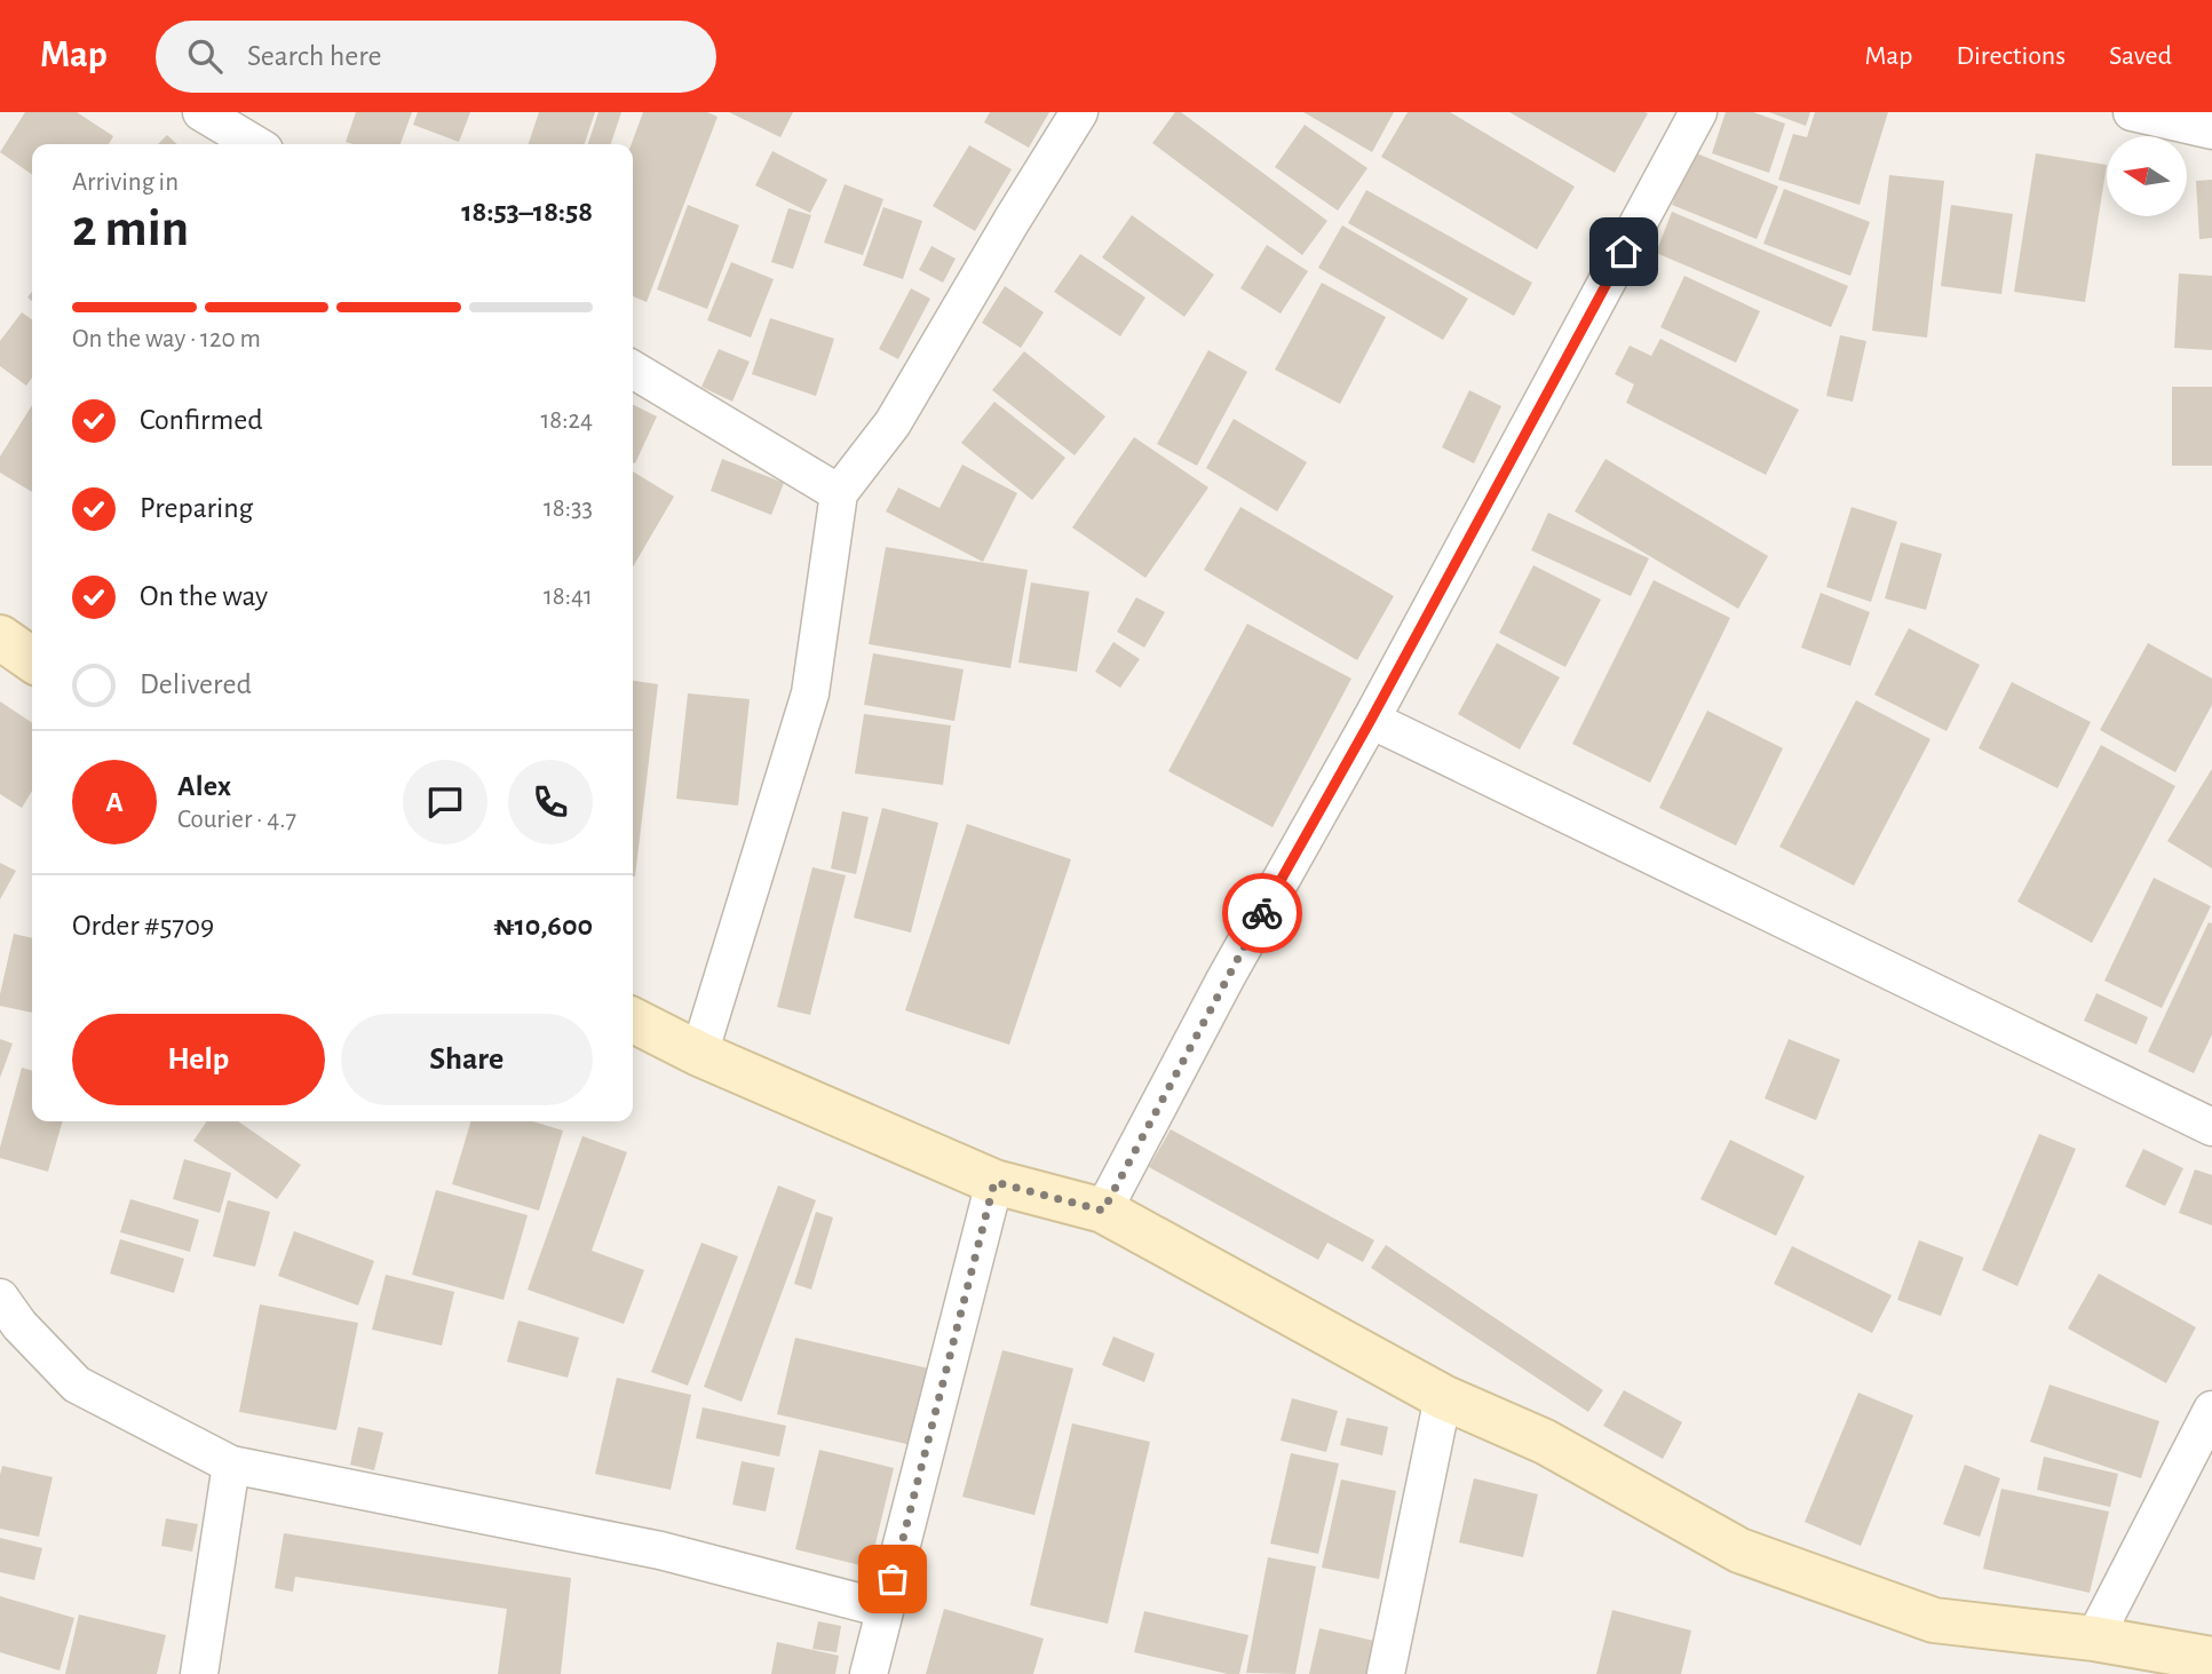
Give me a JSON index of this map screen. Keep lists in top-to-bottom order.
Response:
{
  "north": "left",
  "page": {
    "header": "Map",
    "search": "Search here",
    "nav": ["Map", "Directions", "Saved"],
    "heading": ["2 min", "Arriving in", "18:53–18:58"],
    "panel": [
      "Alex",
      "Courier · 4.7",
      "Order #5709",
      "₦10,600"
    ],
    "bar": "On the way · 120 m",
    "list": [
      ["Confirmed", "18:24"],
      ["Preparing", "18:33"],
      ["On the way", "18:41"],
      "Delivered"
    ],
    "round": "A",
    "buttons": ["Help", "Share"]
  }
}
